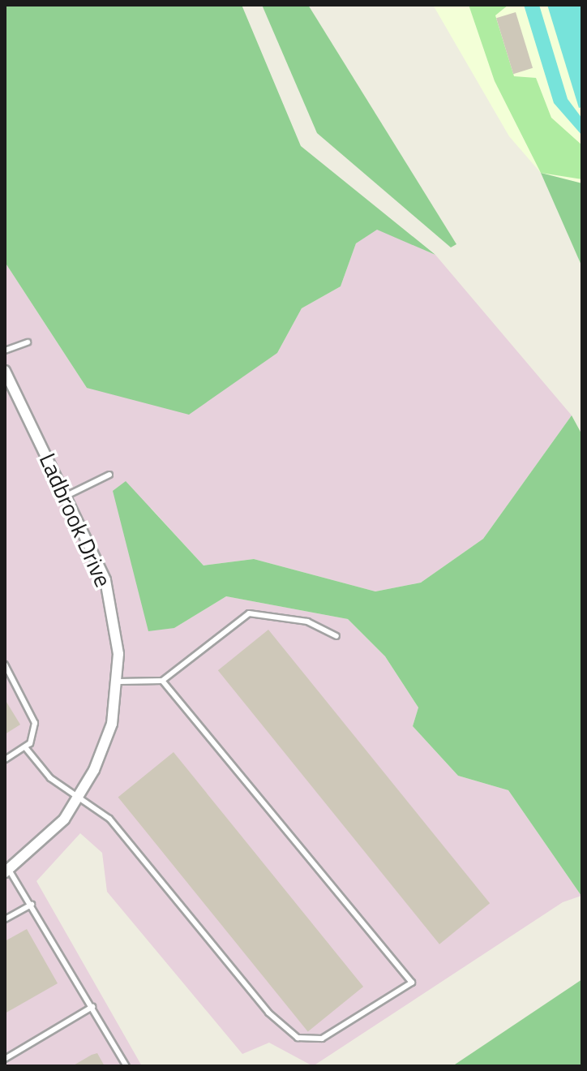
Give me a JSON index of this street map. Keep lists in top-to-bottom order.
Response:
{
  "streets": {
    "street": ["Ladbrook Drive"]
  }
}
